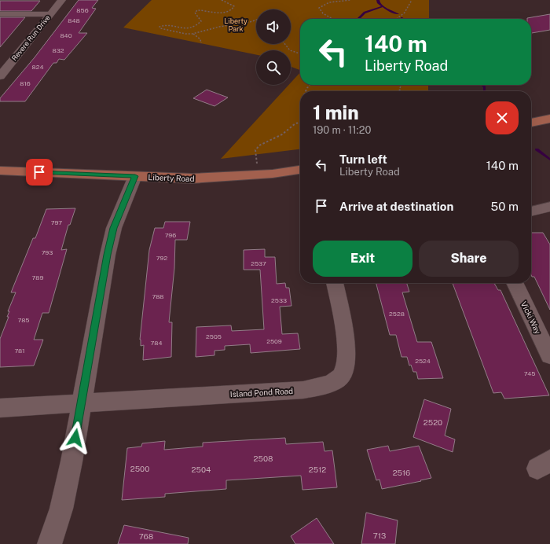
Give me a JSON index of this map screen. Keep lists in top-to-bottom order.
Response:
{
  "streets": {
    "main road": ["Liberty Road"],
    "street": ["Revere Run Drive", "Vicki Way", "Island Pond Road"]
  },
  "parks": ["Liberty Park"],
  "house_numbers": [
    "856",
    "848",
    "840",
    "832",
    "824",
    "816",
    "797",
    "796",
    "793",
    "792",
    "2537",
    "789",
    "788",
    "2533",
    "2528",
    "785",
    "2505",
    "2509",
    "784",
    "781",
    "2524",
    "745",
    "2520",
    "2508",
    "2500",
    "2504",
    "2512",
    "2516",
    "713",
    "768"
  ],
  "page": {
    "turn": ["140 m", "Liberty Road"],
    "heading": ["1 min", "190 m · 11:20"],
    "list": [
      {
        "name": "Turn left",
        "note": "Liberty Road",
        "value": "140 m"
      },
      {
        "name": "Arrive at destination",
        "value": "50 m"
      }
    ],
    "buttons": ["Exit", "Share"]
  }
}
